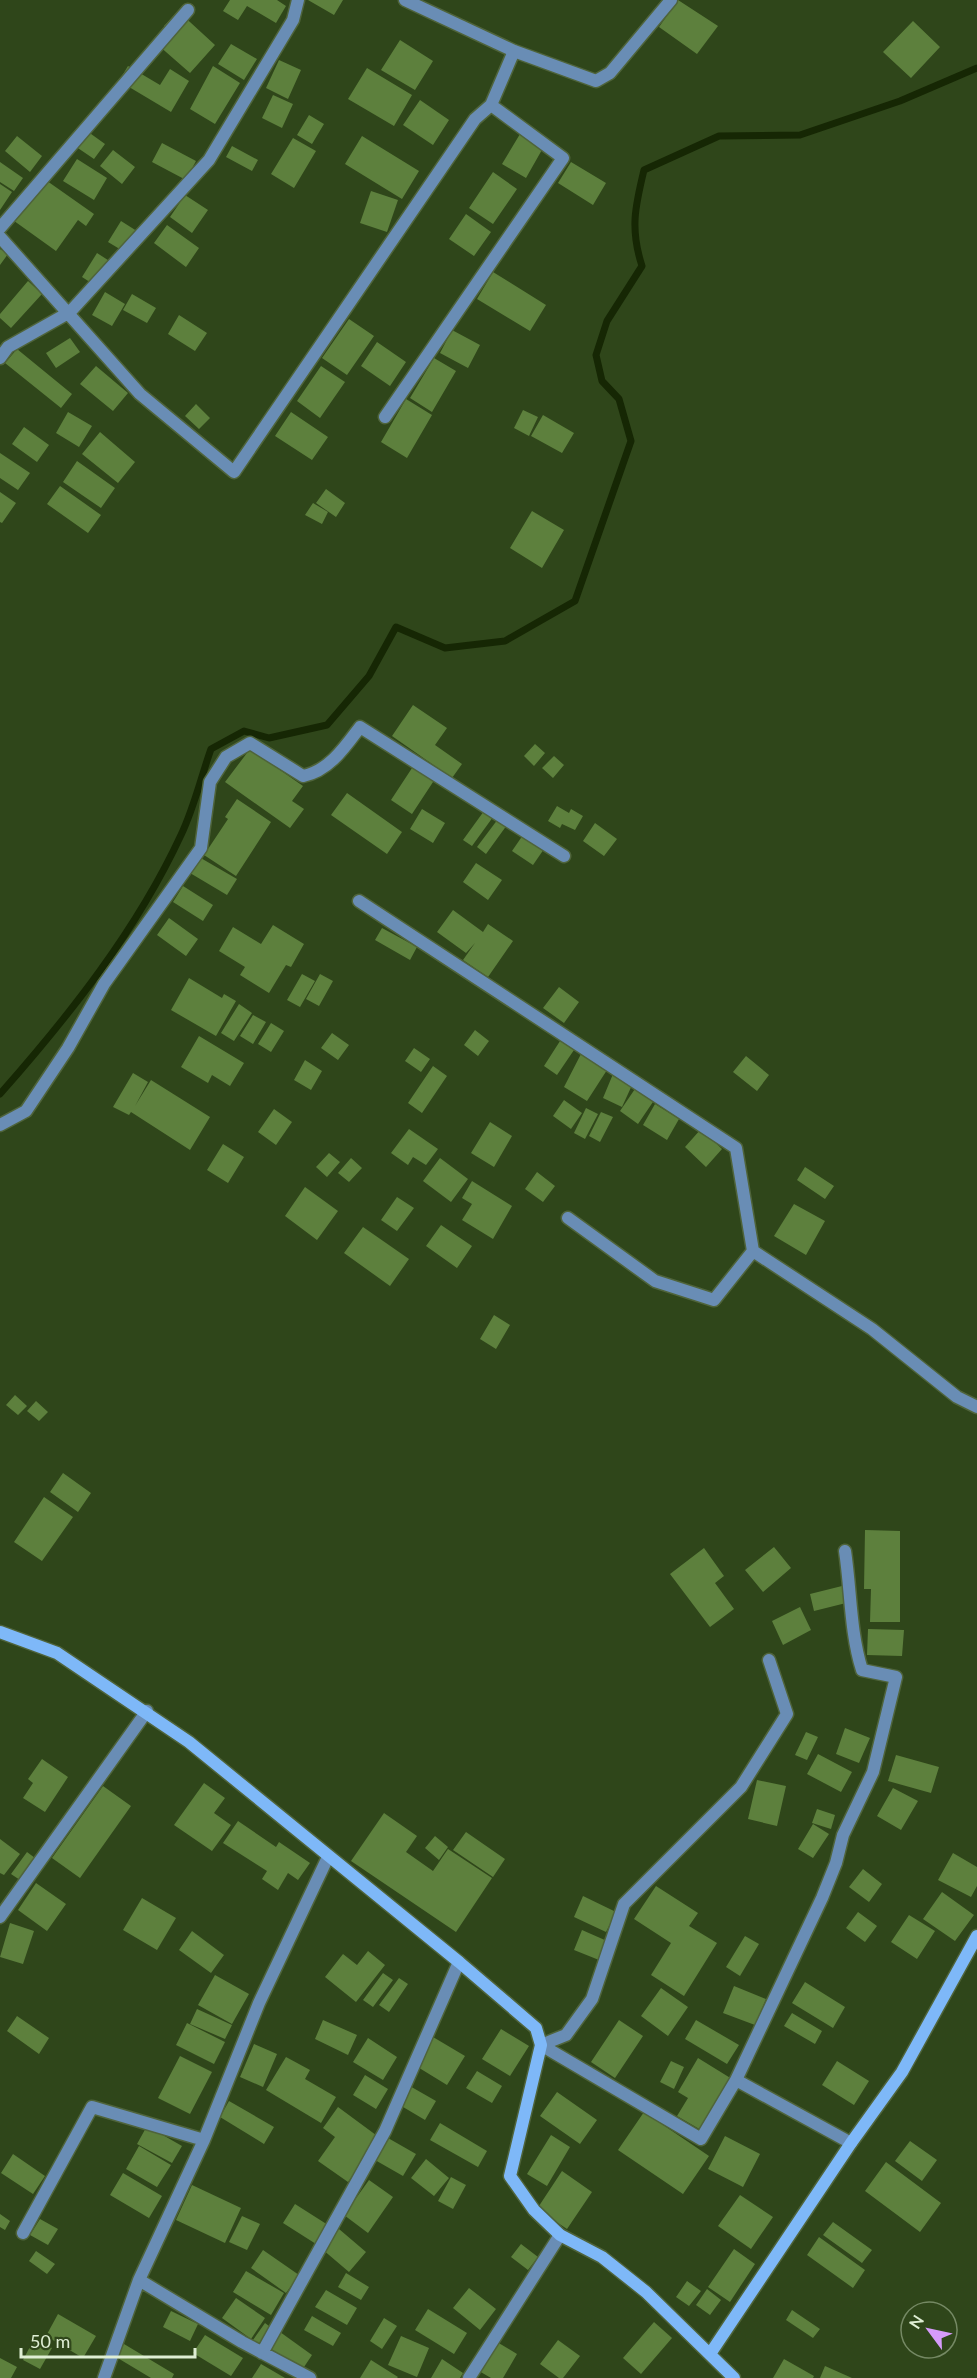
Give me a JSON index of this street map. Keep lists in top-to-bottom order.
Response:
{
  "scale_bar": "50 m",
  "north": "top left"
}
